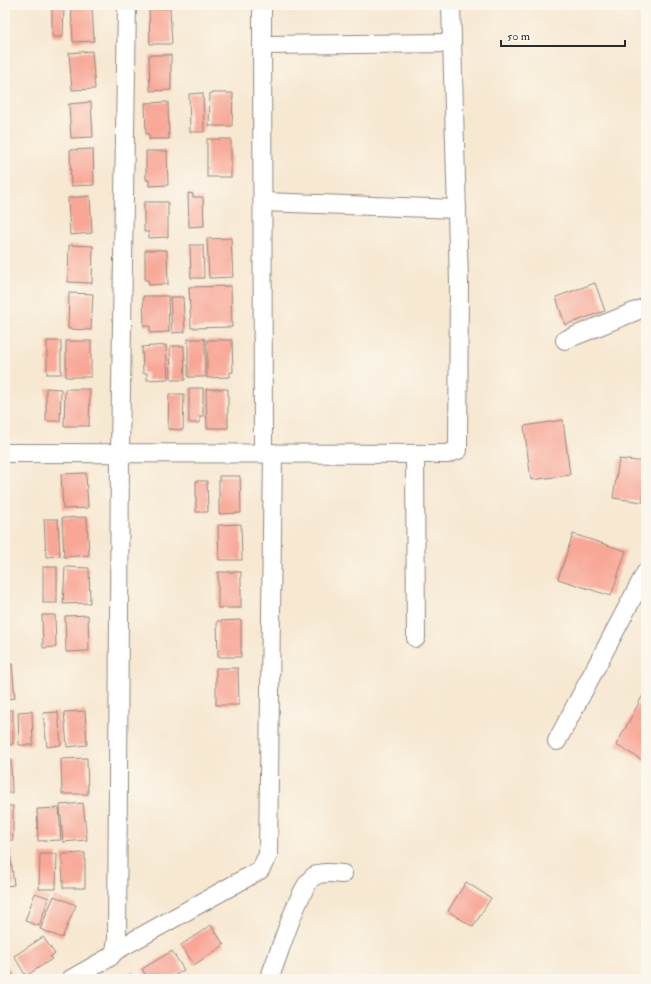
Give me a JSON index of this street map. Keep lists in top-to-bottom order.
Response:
{
  "scale_bar": "50 m"
}
